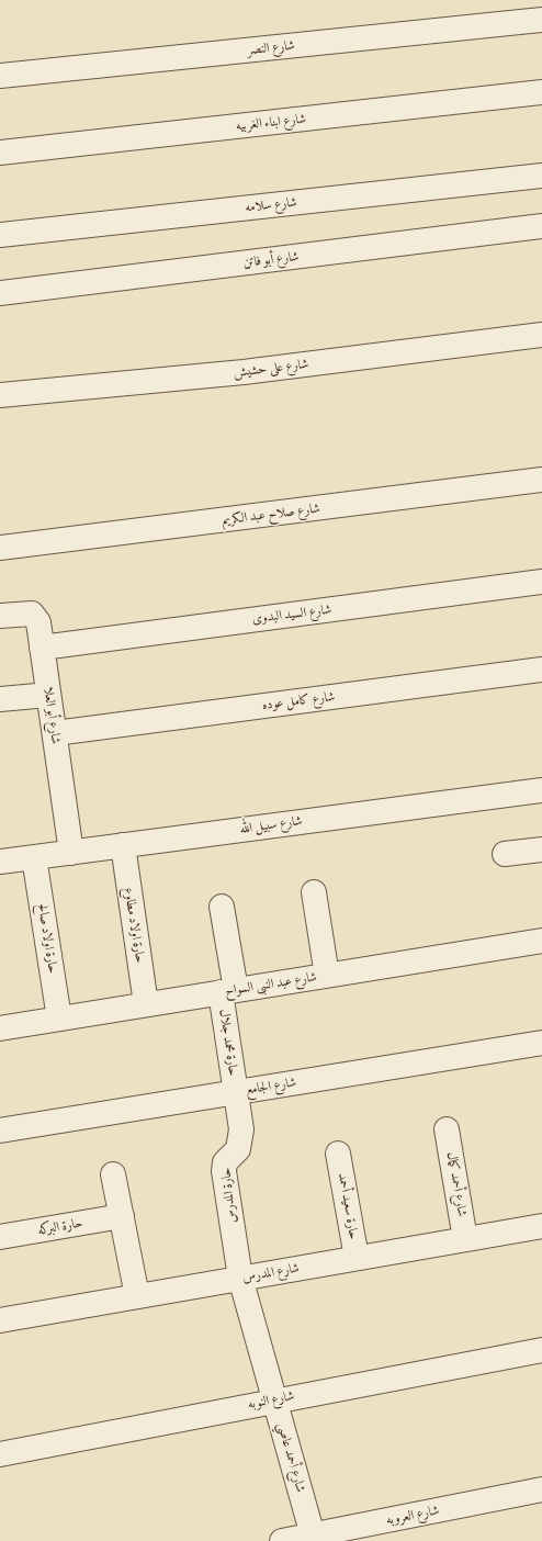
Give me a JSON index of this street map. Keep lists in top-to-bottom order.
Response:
{
  "streets": {
    "street": [
      "شارع النصر",
      "شارع ابناء الغربيه",
      "شارع سلامه",
      "شارع أبو فاتن",
      "شارع على حشيش",
      "شارع صلاح عبد الكريم",
      "شارع السيد البدوى",
      "شارع كامل عوده",
      "شارع أبو العلا",
      "شارع سبيل الله",
      "حارة اولاد مطاوع",
      "حارة اولاد صالح",
      "شارع عبد النبى السواح",
      "حارة محمد جلال",
      "شارع الجامع",
      "شارع أحمد كمال",
      "حارة المدرس",
      "حارة سعيد أحمد",
      "حارة البركه",
      "شارع المدرس",
      "شارع النوبه",
      "شارع أحمد عاصي",
      "شارع العروبه"
    ]
  },
  "crossings": [
    ["شارع السيد البدوى", "شارع أبو العلا"],
    ["شارع كامل عوده", "شارع أبو العلا"],
    ["شارع أبو العلا", "شارع سبيل الله"],
    ["شارع سبيل الله", "حارة اولاد مطاوع"],
    ["شارع سبيل الله", "حارة اولاد صالح"],
    ["حارة اولاد مطاوع", "شارع عبد النبى السواح"],
    ["حارة اولاد صالح", "شارع عبد النبى السواح"],
    ["شارع عبد النبى السواح", "حارة محمد جلال"],
    ["حارة محمد جلال", "شارع الجامع"],
    ["حارة محمد جلال", "حارة المدرس"],
    ["شارع الجامع", "حارة المدرس"],
    ["شارع أحمد كمال", "شارع المدرس"],
    ["حارة المدرس", "شارع المدرس"],
    ["حارة المدرس", "شارع أحمد عاصي"],
    ["حارة سعيد أحمد", "شارع المدرس"],
    ["شارع المدرس", "شارع أحمد عاصي"],
    ["شارع النوبه", "شارع أحمد عاصي"],
    ["شارع أحمد عاصي", "شارع العروبه"]
  ]
}
